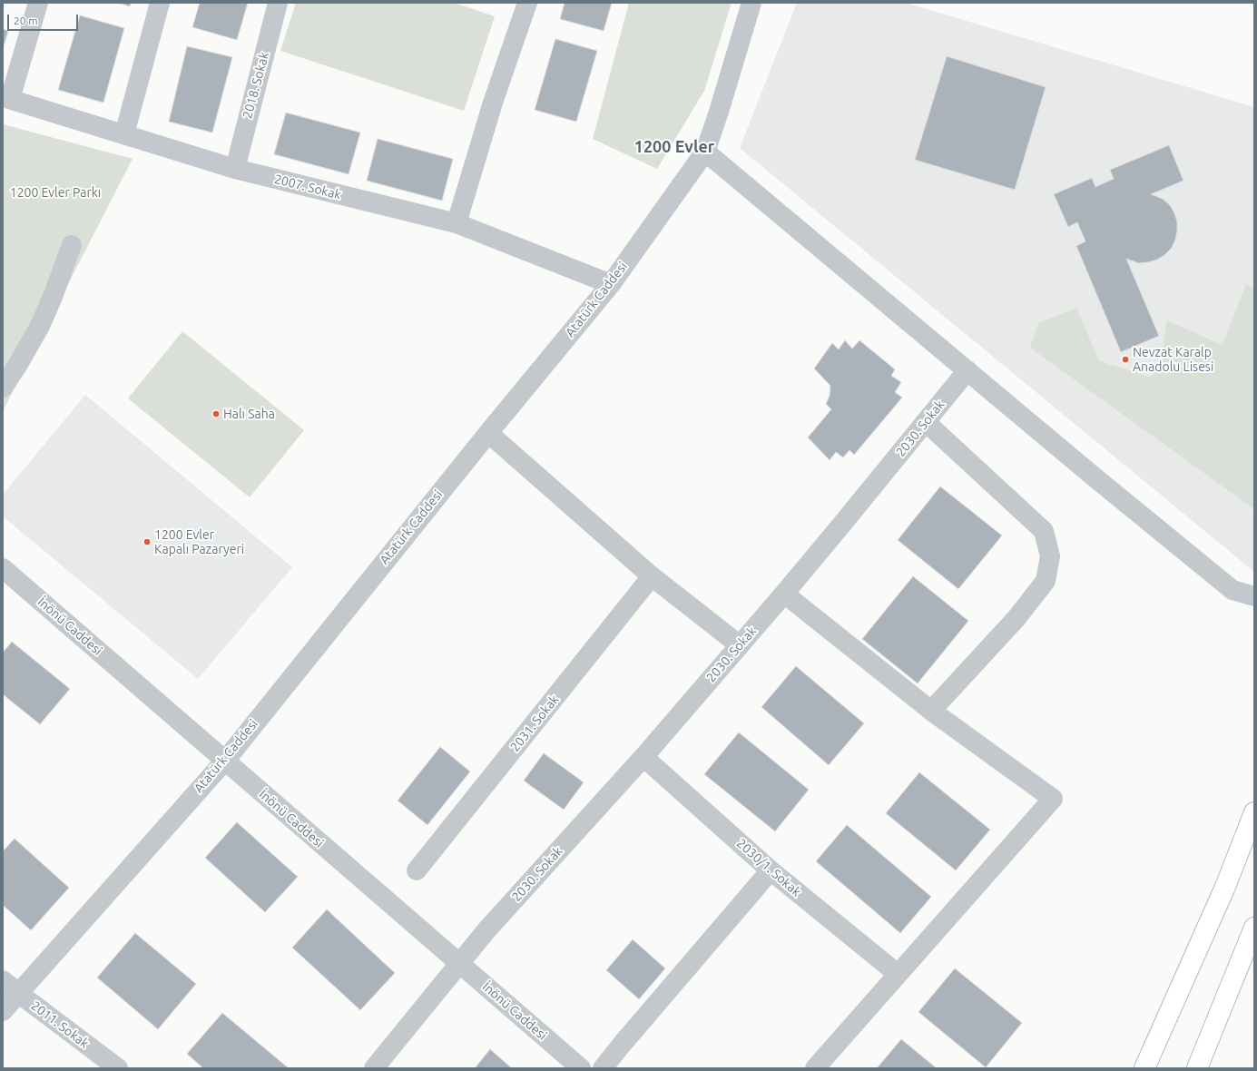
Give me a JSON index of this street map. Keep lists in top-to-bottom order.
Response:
{
  "streets": {
    "street": [
      "2018. Sokak",
      "2007. Sokak",
      "Atatürk Caddesi",
      "2030. Sokak",
      "İnönü Caddesi",
      "2031. Sokak",
      "2030/1. Sokak",
      "2011. Sokak"
    ]
  },
  "crossings": [
    ["2018. Sokak", "2007. Sokak"],
    ["2007. Sokak", "Atatürk Caddesi"],
    ["Atatürk Caddesi", "İnönü Caddesi"],
    ["Atatürk Caddesi", "2011. Sokak"],
    ["2030. Sokak", "İnönü Caddesi"],
    ["2030. Sokak", "2030/1. Sokak"]
  ],
  "districts": ["1200 Evler"],
  "parks": ["1200 Evler Parkı"],
  "places": ["Nevzat Karalp Anadolu Lisesi", "Halı Saha", "1200 Evler Kapalı Pazaryeri"],
  "scale_bar": "20 m"
}
